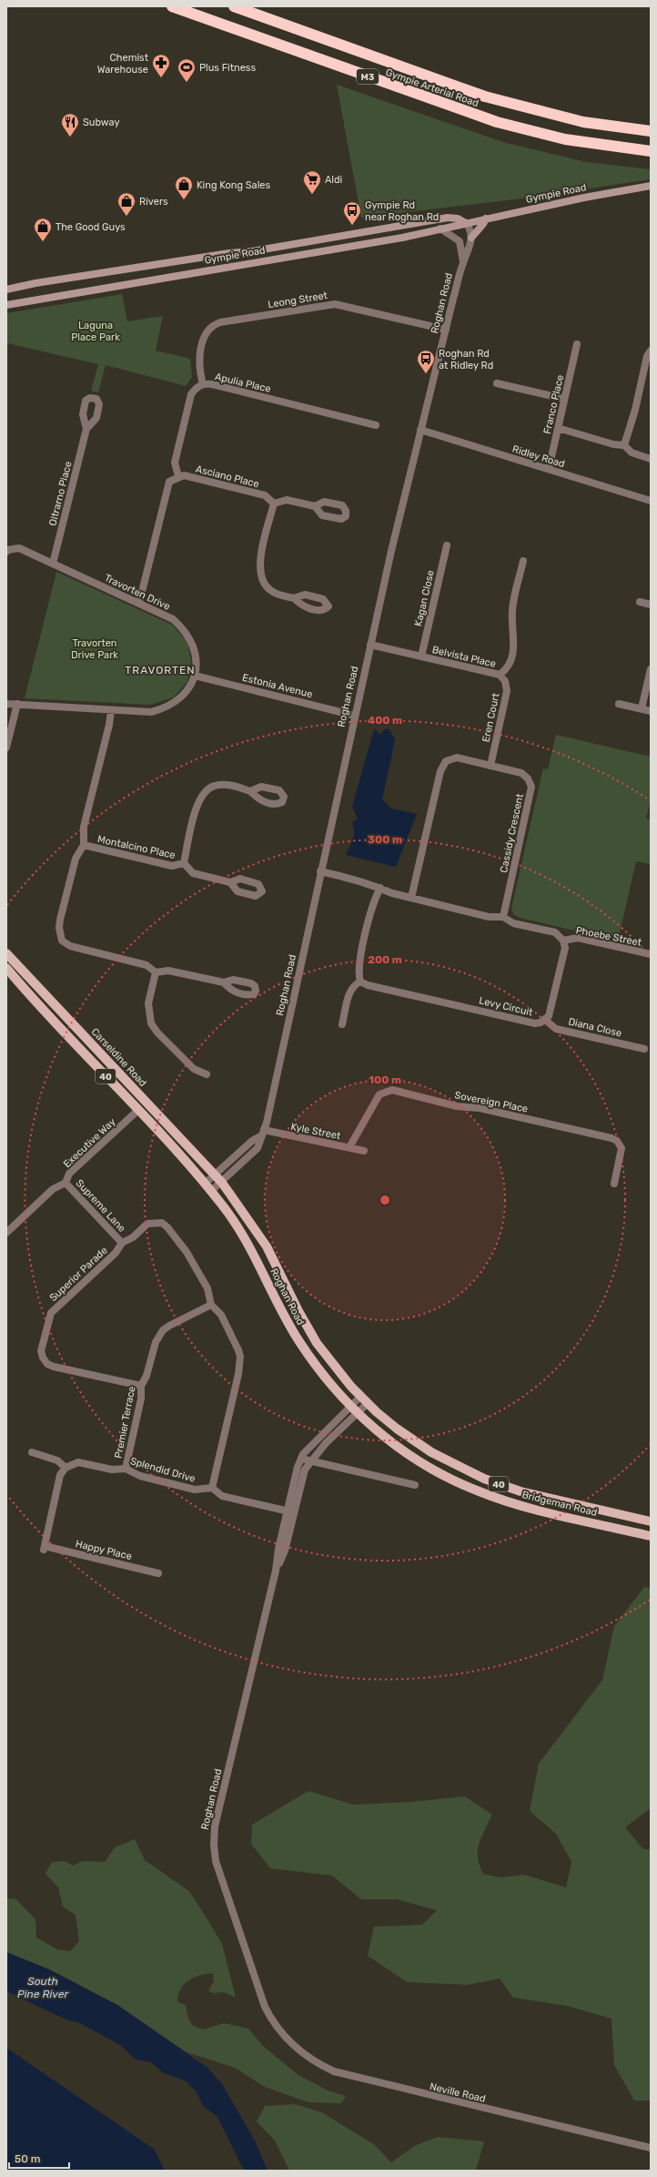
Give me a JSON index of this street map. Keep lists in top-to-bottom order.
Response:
{
  "streets": {
    "highway": ["M3", "Gympie Arterial Road"],
    "main road": [
      "Gympie Road",
      "Roghan Road",
      "Carseldine Road",
      "40",
      "Bridgeman Road"
    ],
    "street": [
      "Leong Street",
      "Apulia Place",
      "Franco Place",
      "Ridley Road",
      "Asciano Place",
      "Oltrarno Place",
      "Travorten Drive",
      "Kagan Close",
      "Belvista Place",
      "Estonia Avenue",
      "Eren Court",
      "Cassidy Crescent",
      "Montalcino Place",
      "Phoebe Street",
      "Levy Circuit",
      "Diana Close",
      "Sovereign Place",
      "Kyle Street",
      "Executive Way",
      "Supreme Lane",
      "Superior Parade",
      "Premier Terrace",
      "Splendid Drive",
      "Happy Place",
      "Neville Road"
    ]
  },
  "crossings": [
    ["Gympie Road", "Roghan Road"],
    ["Leong Street", "Roghan Road"],
    ["Leong Street", "Apulia Place"],
    ["Roghan Road", "Ridley Road"],
    ["Roghan Road", "Belvista Place"],
    ["Roghan Road", "Estonia Avenue"],
    ["Roghan Road", "Carseldine Road"],
    ["Roghan Road", "40"],
    ["Roghan Road", "Kyle Street"],
    ["Roghan Road", "Bridgeman Road"],
    ["Roghan Road", "Neville Road"],
    ["Apulia Place", "Asciano Place"],
    ["Franco Place", "Ridley Road"],
    ["Oltrarno Place", "Travorten Drive"],
    ["Travorten Drive", "Estonia Avenue"],
    ["Travorten Drive", "Montalcino Place"],
    ["Kagan Close", "Belvista Place"],
    ["Belvista Place", "Eren Court"],
    ["Eren Court", "Cassidy Crescent"],
    ["Phoebe Street", "Levy Circuit"],
    ["Levy Circuit", "Diana Close"],
    ["40", "Executive Way"],
    ["Sovereign Place", "Kyle Street"],
    ["Executive Way", "Supreme Lane"],
    ["Supreme Lane", "Superior Parade"],
    ["Superior Parade", "Premier Terrace"],
    ["Superior Parade", "Splendid Drive"],
    ["Premier Terrace", "Splendid Drive"],
    ["Splendid Drive", "Happy Place"]
  ],
  "districts": ["TRAVORTEN"],
  "water": ["South Pine River"],
  "parks": ["Laguna Place Park", "Travorten Drive Park"],
  "places": {
    "pharmacy": ["Chemist Warehouse"],
    "sports": ["Plus Fitness"],
    "restaurant": ["Subway"],
    "supermarket": ["Aldi"],
    "shop": ["King Kong Sales", "Rivers", "The Good Guys"],
    "bus stop": ["Gympie Rd near Roghan Rd", "Roghan Rd at Ridley Rd"]
  },
  "scale_bar": "50 m",
  "rings": [
    "400 m",
    "300 m",
    "200 m",
    "100 m"
  ]
}
